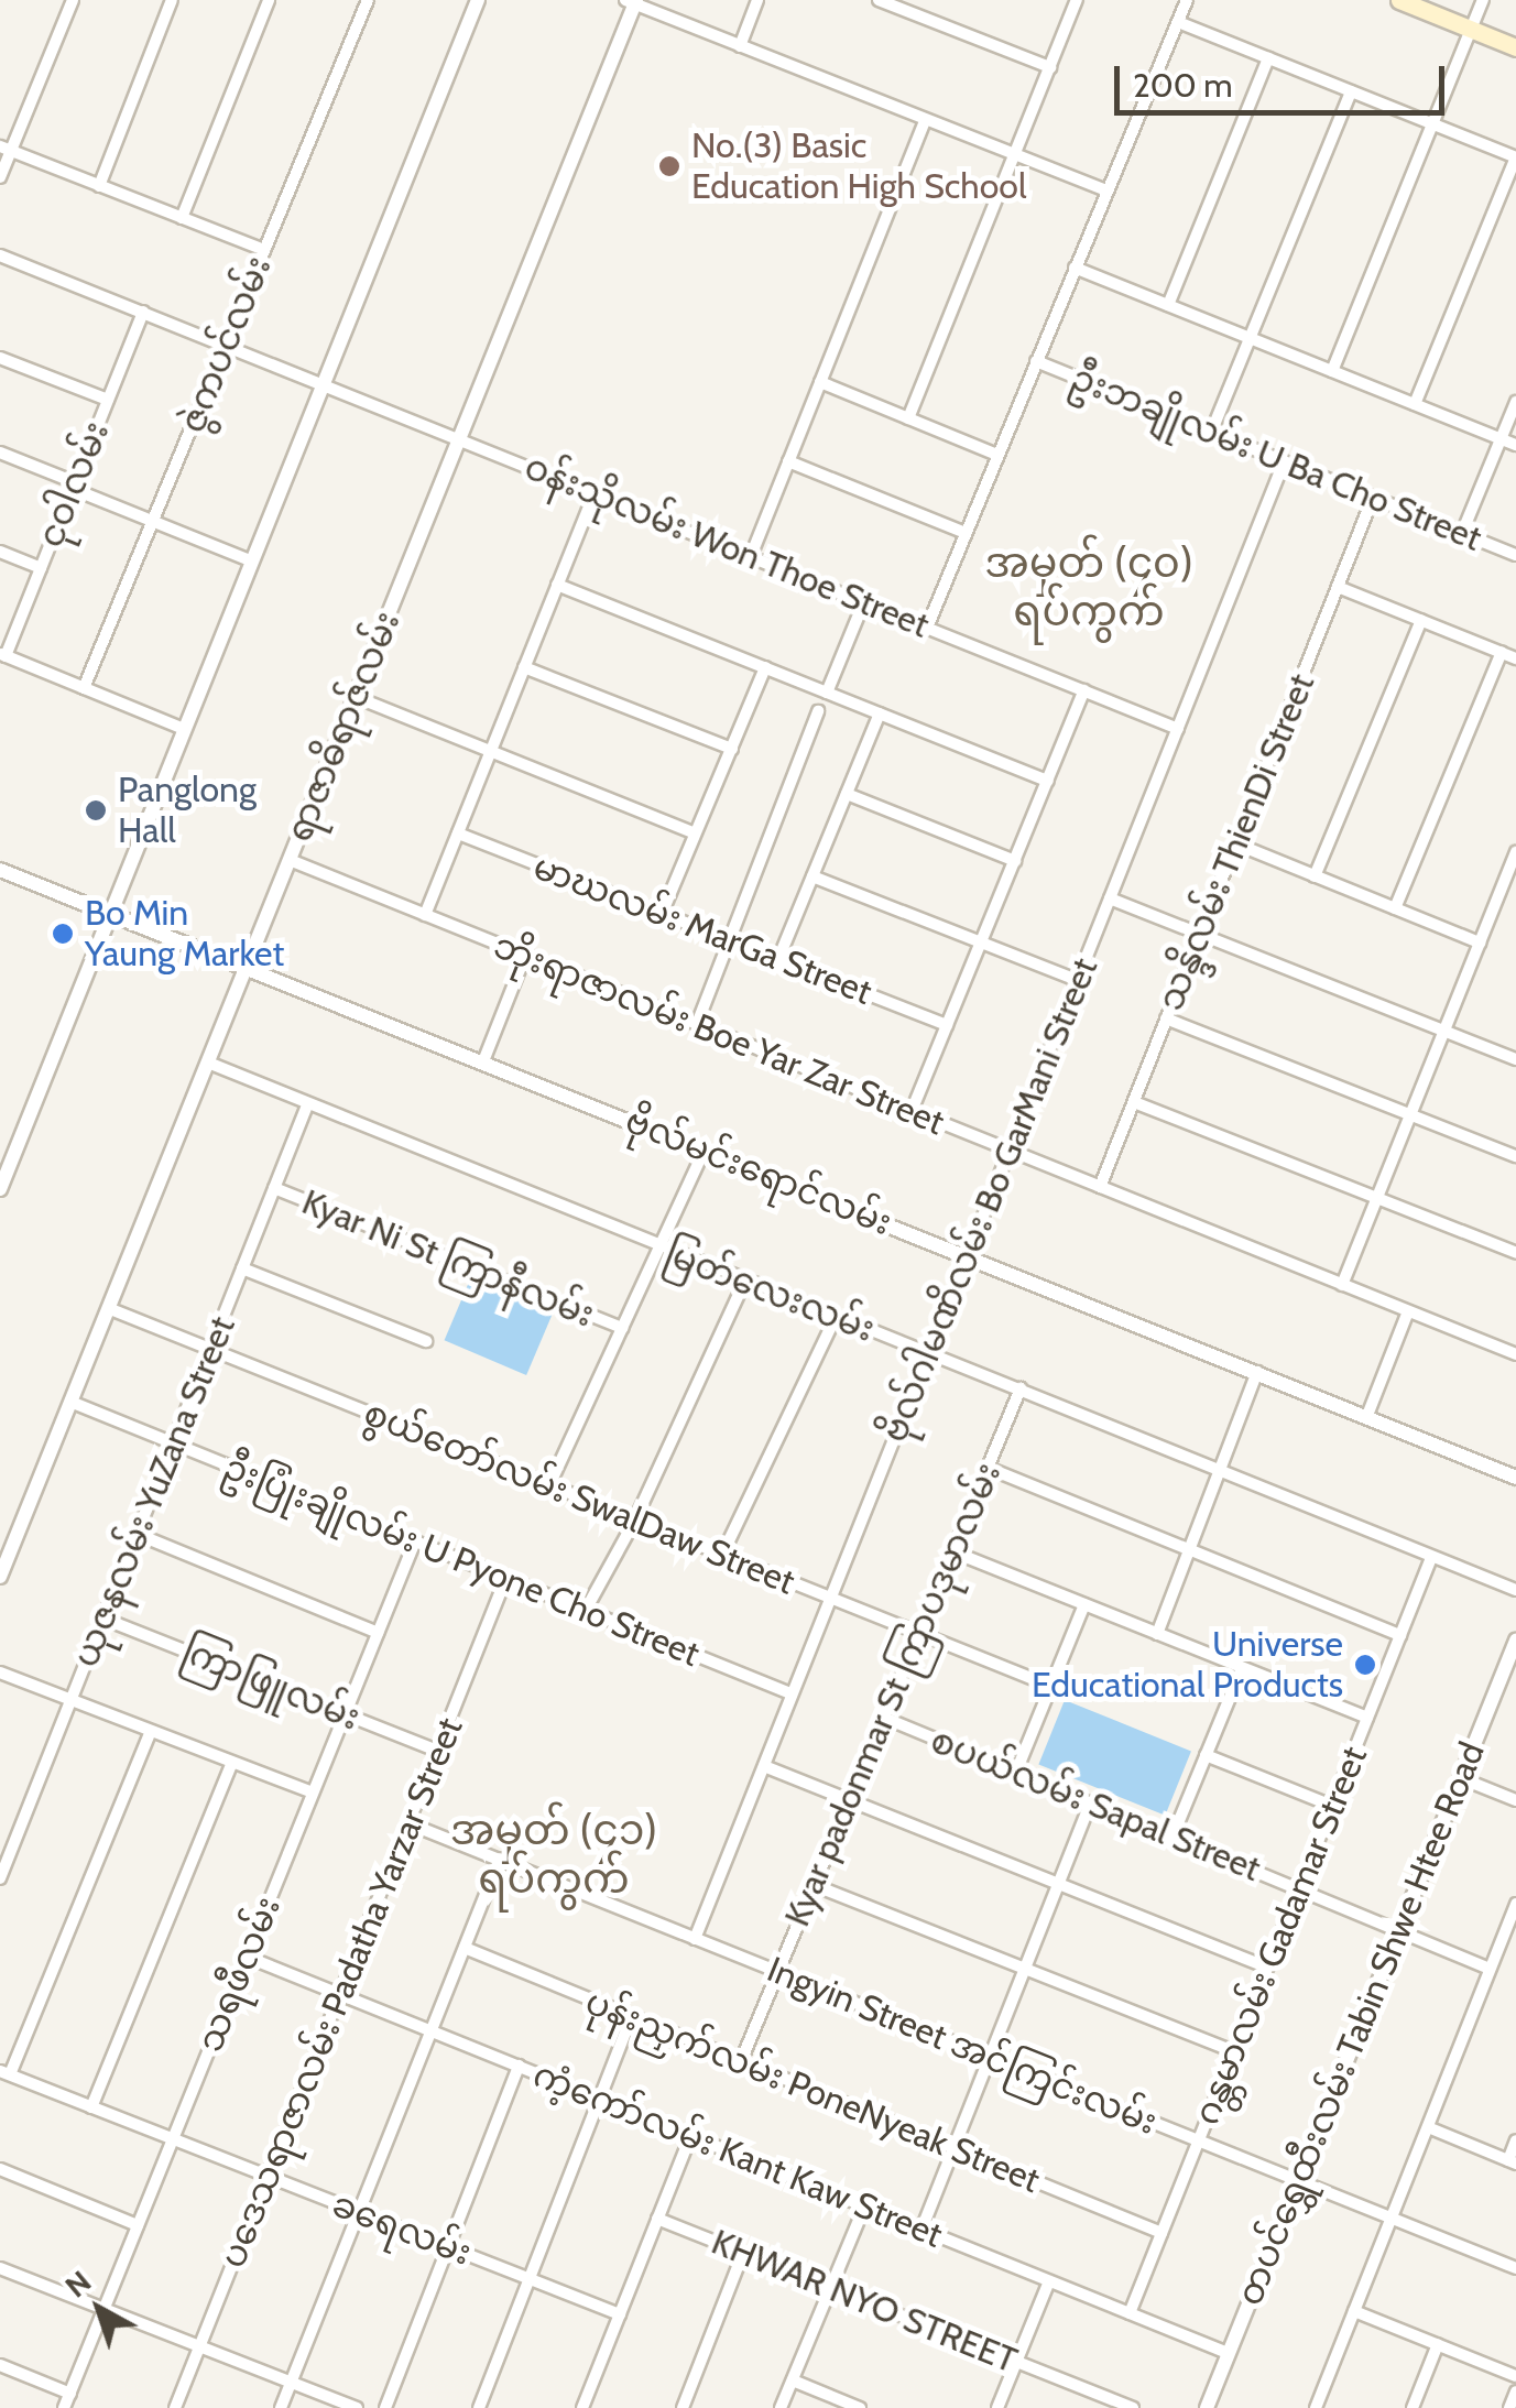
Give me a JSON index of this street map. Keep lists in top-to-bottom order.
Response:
{
  "streets": {
    "street": [
      "ဇွဲကပင်လမ်း",
      "ဦးဘချိုလမ်း U Ba Cho Street",
      "ငုဝါလမ်း",
      "ဝန်းသိုလမ်း Won Thoe Street",
      "ရာဇာဓိရာဇ်လမ်း",
      "သန္ဒိလမ်း ThienDi Street",
      "မာဃလမ်း MarGa Street",
      "ဘိုးရာဇာလမ်း Boe Yar Zar Street",
      "ဗိုလ်မင်းရောင်လမ်း",
      "ဗိုလ်ဂါမဏိလမ်း Bo GarMani Street",
      "Kyar Ni St ကြာနီလမ်း",
      "မြတ်လေးလမ်း",
      "ယုဇနလမ်း YuZana Street",
      "စွယ်တော်လမ်း SwalDaw Street",
      "ဦးပြုံးချိုလမ်း U Pyone Cho Street",
      "ကြာဖြူလမ်း",
      "Kyar padonmar St ကြာပဒုမာလမ်း",
      "စပယ်လမ်း Sapal Street",
      "ဂန္တမာလမ်း Gadamar Street",
      "သရဖီလမ်း",
      "ပဒေသရာဇာလမ်း Padatha Yarzar Street",
      "တပင်ရွှေထီးလမ်း Tabin Shwe Htee Road",
      "Ingyin Street အင်ကြင်းလမ်း",
      "ပုန်းညှက်လမ်း PoneNyeak Street",
      "ကံ့ကော်လမ်း Kant Kaw Street",
      "ခရေလမ်း",
      "KHWAR NYO STREET"
    ]
  },
  "crossings": [
    ["ဇွဲကပင်လမ်း", "ဝန်းသိုလမ်း Won Thoe Street"],
    ["ဦးဘချိုလမ်း U Ba Cho Street", "သန္ဒိလမ်း ThienDi Street"],
    ["ဦးဘချိုလမ်း U Ba Cho Street", "ဗိုလ်ဂါမဏိလမ်း Bo GarMani Street"],
    ["ငုဝါလမ်း", "ဝန်းသိုလမ်း Won Thoe Street"],
    ["ဝန်းသိုလမ်း Won Thoe Street", "ရာဇာဓိရာဇ်လမ်း"],
    ["ဝန်းသိုလမ်း Won Thoe Street", "ဗိုလ်ဂါမဏိလမ်း Bo GarMani Street"],
    ["ရာဇာဓိရာဇ်လမ်း", "ဘိုးရာဇာလမ်း Boe Yar Zar Street"],
    ["ရာဇာဓိရာဇ်လမ်း", "ဗိုလ်မင်းရောင်လမ်း"],
    ["ရာဇာဓိရာဇ်လမ်း", "မြတ်လေးလမ်း"],
    ["ရာဇာဓိရာဇ်လမ်း", "စွယ်တော်လမ်း SwalDaw Street"],
    ["ရာဇာဓိရာဇ်လမ်း", "ဦးပြုံးချိုလမ်း U Pyone Cho Street"],
    ["သန္ဒိလမ်း ThienDi Street", "ဘိုးရာဇာလမ်း Boe Yar Zar Street"],
    ["ဘိုးရာဇာလမ်း Boe Yar Zar Street", "ဗိုလ်ဂါမဏိလမ်း Bo GarMani Street"],
    ["ဗိုလ်မင်းရောင်လမ်း", "ဗိုလ်ဂါမဏိလမ်း Bo GarMani Street"],
    ["ဗိုလ်ဂါမဏိလမ်း Bo GarMani Street", "မြတ်လေးလမ်း"],
    ["ဗိုလ်ဂါမဏိလမ်း Bo GarMani Street", "စွယ်တော်လမ်း SwalDaw Street"],
    ["ဗိုလ်ဂါမဏိလမ်း Bo GarMani Street", "ဦးပြုံးချိုလမ်း U Pyone Cho Street"],
    ["ဗိုလ်ဂါမဏိလမ်း Bo GarMani Street", "Ingyin Street အင်ကြင်းလမ်း"],
    ["Kyar Ni St ကြာနီလမ်း", "ယုဇနလမ်း YuZana Street"],
    ["မြတ်လေးလမ်း", "ယုဇနလမ်း YuZana Street"],
    ["မြတ်လေးလမ်း", "Kyar padonmar St ကြာပဒုမာလမ်း"],
    ["မြတ်လေးလမ်း", "ဂန္တမာလမ်း Gadamar Street"],
    ["ယုဇနလမ်း YuZana Street", "စွယ်တော်လမ်း SwalDaw Street"],
    ["ယုဇနလမ်း YuZana Street", "ဦးပြုံးချိုလမ်း U Pyone Cho Street"],
    ["ယုဇနလမ်း YuZana Street", "ကြာဖြူလမ်း"],
    ["စွယ်တော်လမ်း SwalDaw Street", "Kyar padonmar St ကြာပဒုမာလမ်း"],
    ["ဦးပြုံးချိုလမ်း U Pyone Cho Street", "သရဖီလမ်း"],
    ["ဦးပြုံးချိုလမ်း U Pyone Cho Street", "ပဒေသရာဇာလမ်း Padatha Yarzar Street"],
    ["ကြာဖြူလမ်း", "သရဖီလမ်း"],
    ["ကြာဖြူလမ်း", "ပဒေသရာဇာလမ်း Padatha Yarzar Street"],
    ["Kyar padonmar St ကြာပဒုမာလမ်း", "စပယ်လမ်း Sapal Street"],
    ["Kyar padonmar St ကြာပဒုမာလမ်း", "Ingyin Street အင်ကြင်းလမ်း"],
    ["Kyar padonmar St ကြာပဒုမာလမ်း", "ပုန်းညှက်လမ်း PoneNyeak Street"],
    ["စပယ်လမ်း Sapal Street", "ဂန္တမာလမ်း Gadamar Street"],
    ["စပယ်လမ်း Sapal Street", "တပင်ရွှေထီးလမ်း Tabin Shwe Htee Road"],
    ["ဂန္တမာလမ်း Gadamar Street", "Ingyin Street အင်ကြင်းလမ်း"],
    ["ဂန္တမာလမ်း Gadamar Street", "ပုန်းညှက်လမ်း PoneNyeak Street"],
    ["ဂန္တမာလမ်း Gadamar Street", "ကံ့ကော်လမ်း Kant Kaw Street"],
    ["သရဖီလမ်း", "ကံ့ကော်လမ်း Kant Kaw Street"],
    ["သရဖီလမ်း", "ခရေလမ်း"],
    ["ပဒေသရာဇာလမ်း Padatha Yarzar Street", "Ingyin Street အင်ကြင်းလမ်း"],
    ["ပဒေသရာဇာလမ်း Padatha Yarzar Street", "ကံ့ကော်လမ်း Kant Kaw Street"],
    ["ပဒေသရာဇာလမ်း Padatha Yarzar Street", "ခရေလမ်း"],
    ["တပင်ရွှေထီးလမ်း Tabin Shwe Htee Road", "Ingyin Street အင်ကြင်းလမ်း"],
    ["တပင်ရွှေထီးလမ်း Tabin Shwe Htee Road", "ကံ့ကော်လမ်း Kant Kaw Street"]
  ],
  "districts": ["အမှတ် (၄၀) ရပ်ကွက်", "အမှတ် (၄၁) ရပ်ကွက်"],
  "places": [
    "No.(3) Basic Education High School",
    "Panglong Hall",
    "Bo Min Yaung Market",
    "Universe Educational Products"
  ],
  "scale_bar": "200 m",
  "north": "top left"
}
